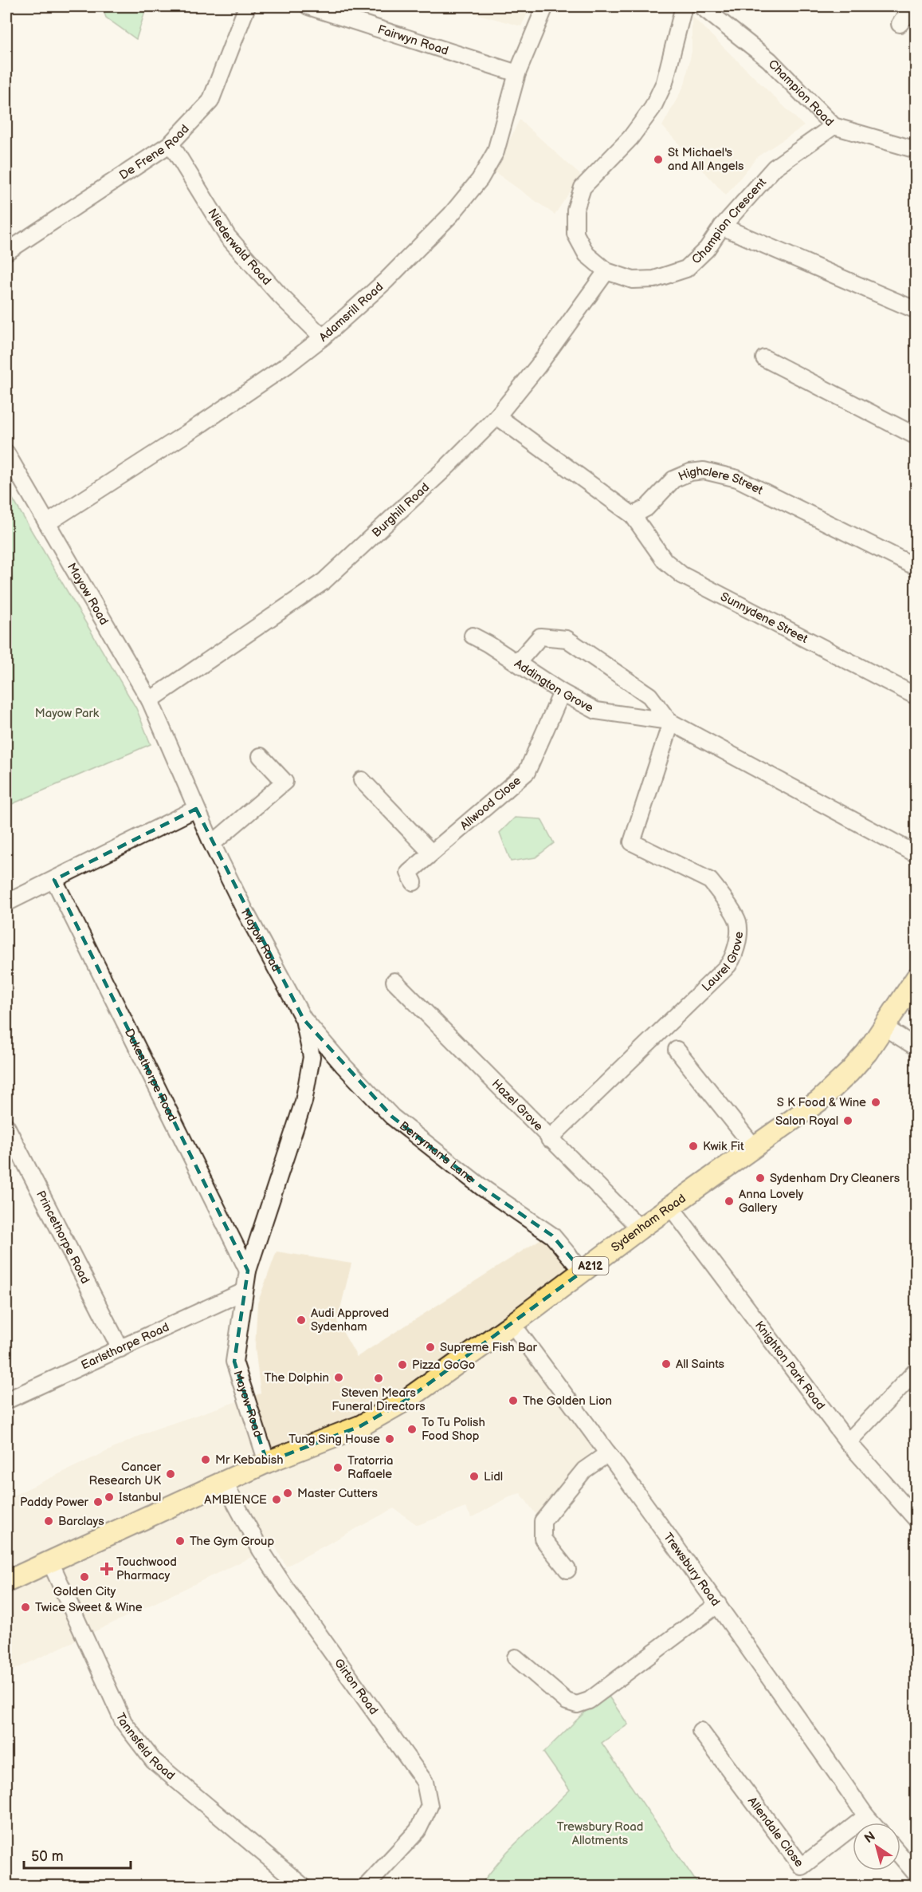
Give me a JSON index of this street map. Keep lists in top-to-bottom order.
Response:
{
  "streets": {
    "main road": ["Sydenham Road", "A212"],
    "street": [
      "Fairwyn Road",
      "Champion Road",
      "De Frene Road",
      "Champion Crescent",
      "Niederwald Road",
      "Adamsrill Road",
      "Highclere Street",
      "Burghill Road",
      "Mayow Road",
      "Sunnydene Street",
      "Addington Grove",
      "Allwood Close",
      "Laurel Grove",
      "Dukesthorpe Road",
      "Hazel Grove",
      "Berryman's Lane",
      "Princethorpe Road",
      "Earlsthorpe Road",
      "Knighton Park Road",
      "Trewsbury Road",
      "Girton Road",
      "Tannsfeld Road",
      "Allendale Close"
    ]
  },
  "crossings": [
    ["Fairwyn Road", "Adamsrill Road"],
    ["Champion Road", "Champion Crescent"],
    ["De Frene Road", "Niederwald Road"],
    ["Champion Crescent", "Burghill Road"],
    ["Niederwald Road", "Adamsrill Road"],
    ["Adamsrill Road", "Mayow Road"],
    ["Highclere Street", "Sunnydene Street"],
    ["Burghill Road", "Mayow Road"],
    ["Mayow Road", "Dukesthorpe Road"],
    ["Mayow Road", "Berryman's Lane"],
    ["Mayow Road", "Sydenham Road"],
    ["Mayow Road", "Earlsthorpe Road"],
    ["Addington Grove", "Allwood Close"],
    ["Addington Grove", "Laurel Grove"],
    ["Laurel Grove", "Hazel Grove"],
    ["Hazel Grove", "Sydenham Road"],
    ["Berryman's Lane", "Sydenham Road"],
    ["Sydenham Road", "Knighton Park Road"],
    ["Sydenham Road", "Trewsbury Road"],
    ["Sydenham Road", "Girton Road"],
    ["Sydenham Road", "Tannsfeld Road"],
    ["Princethorpe Road", "Earlsthorpe Road"],
    ["Trewsbury Road", "Allendale Close"]
  ],
  "parks": ["Mayow Park", "Trewsbury Road Allotments"],
  "places": {
    "other": [
      "St Michael's and All Angels",
      "S K Food & Wine",
      "Salon Royal",
      "Kwik Fit",
      "Sydenham Dry Cleaners",
      "Anna Lovely Gallery",
      "Audi Approved Sydenham",
      "Supreme Fish Bar",
      "All Saints",
      "Pizza GoGo",
      "The Dolphin",
      "Steven Mears Funeral Directors",
      "The Golden Lion",
      "To Tu Polish Food Shop",
      "Tung Sing House",
      "Mr Kebabish",
      "Tratorria Raffaele",
      "Cancer Research UK",
      "Lidl",
      "Master Cutters",
      "Istanbul",
      "AMBIENCE",
      "Paddy Power",
      "Barclays",
      "The Gym Group",
      "Golden City",
      "Twice Sweet & Wine"
    ],
    "health": ["Touchwood Pharmacy"]
  },
  "scale_bar": "50 m",
  "north": "top left"
}
